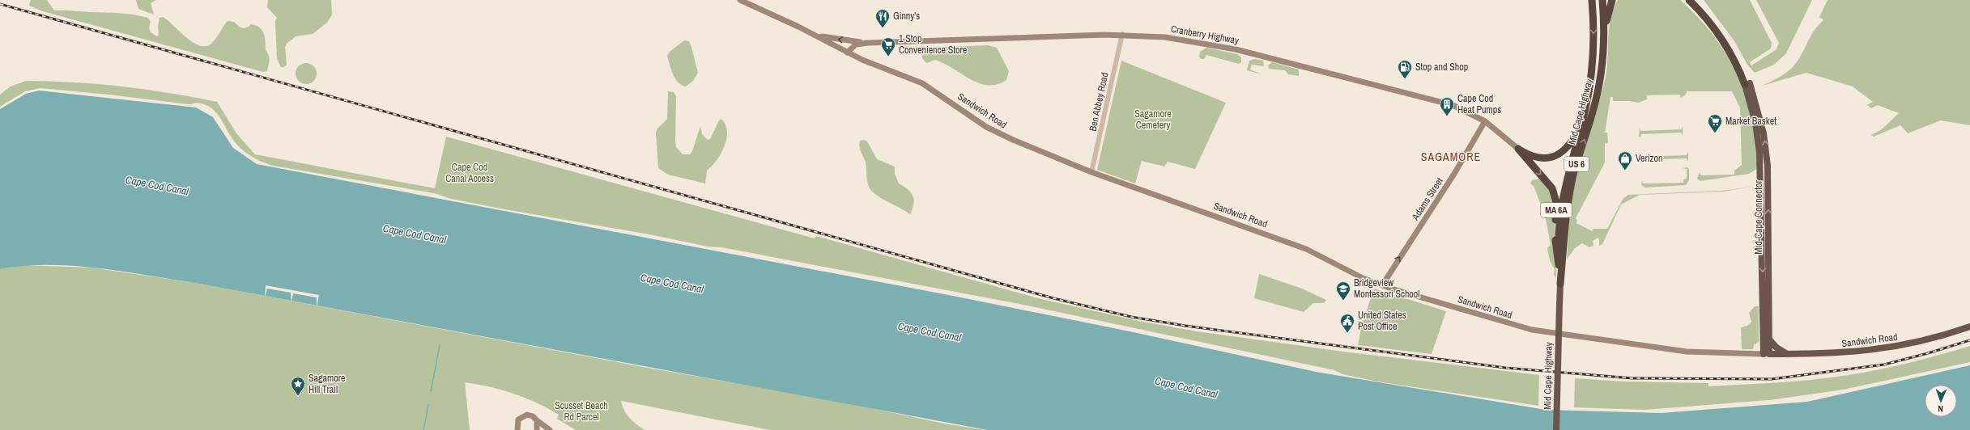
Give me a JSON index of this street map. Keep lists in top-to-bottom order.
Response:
{
  "streets": {
    "highway": [
      "Sandwich Road",
      "Mid Cape Highway",
      "US 6",
      "MA 6A",
      "Mid-Cape Connector"
    ],
    "main road": ["Cranberry Highway", "Adams Street"],
    "street": ["Ben Abbey Road"]
  },
  "crossings": [
    ["Cranberry Highway", "Ben Abbey Road"],
    ["Cranberry Highway", "Sandwich Road"],
    ["Cranberry Highway", "Adams Street"],
    ["Cranberry Highway", "MA 6A"],
    ["Ben Abbey Road", "Sandwich Road"],
    ["Sandwich Road", "Adams Street"],
    ["Sandwich Road", "Mid-Cape Connector"],
    ["Mid Cape Highway", "MA 6A"]
  ],
  "one_way": ["Adams Street"],
  "districts": ["SAGAMORE"],
  "water": ["Cape Cod Canal"],
  "parks": ["Sagamore Cemetery", "Cape Cod Canal Access", "Scusset Beach Rd Parcel"],
  "places": {
    "restaurant": ["Ginny's"],
    "supermarket": ["1 Stop Convenience Store", "Market Basket"],
    "fuel station": ["Stop and Shop"],
    "building": ["Cape Cod Heat Pumps"],
    "shop": ["Verizon"],
    "school or university": ["Bridgeview Montessori School"],
    "public building": ["United States Post Office"],
    "place": ["Sagamore Hill Trail"]
  },
  "north": "bottom"
}
